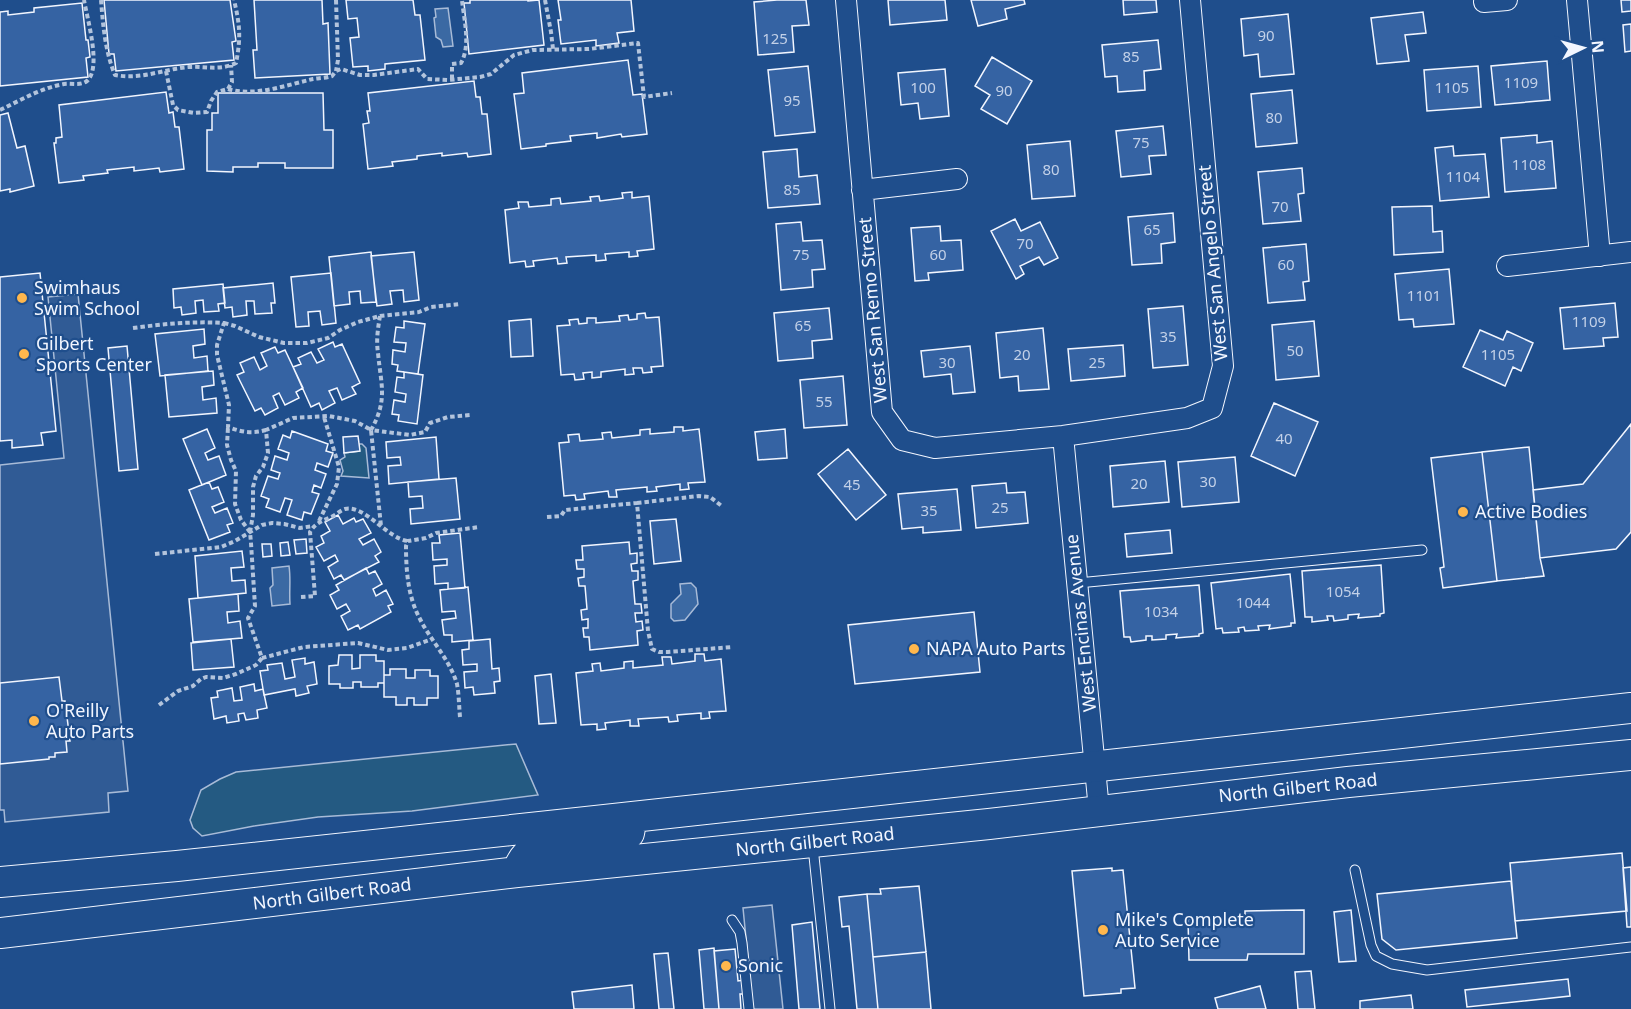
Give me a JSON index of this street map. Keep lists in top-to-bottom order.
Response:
{
  "streets": {
    "main road": ["North Gilbert Road"],
    "street": ["West San Angelo Street", "West San Remo Street", "West Encinas Avenue"]
  },
  "crossings": [
    ["West San Angelo Street", "West San Remo Street"],
    ["West San Angelo Street", "West Encinas Avenue"],
    ["West San Remo Street", "West Encinas Avenue"],
    ["West Encinas Avenue", "North Gilbert Road"]
  ],
  "places": [
    "Swimhaus Swim School",
    "Gilbert Sports Center",
    "Active Bodies",
    "NAPA Auto Parts",
    "O'Reilly Auto Parts",
    "Mike's Complete Auto Service",
    "Sonic"
  ],
  "house_numbers": [
    "90",
    "125",
    "85",
    "1109",
    "100",
    "1105",
    "90",
    "95",
    "80",
    "75",
    "1108",
    "80",
    "1104",
    "85",
    "70",
    "65",
    "70",
    "75",
    "60",
    "60",
    "1101",
    "1109",
    "65",
    "35",
    "50",
    "20",
    "1105",
    "30",
    "25",
    "55",
    "40",
    "30",
    "20",
    "45",
    "25",
    "35",
    "1054",
    "1044",
    "1034"
  ],
  "north": "right"
}
